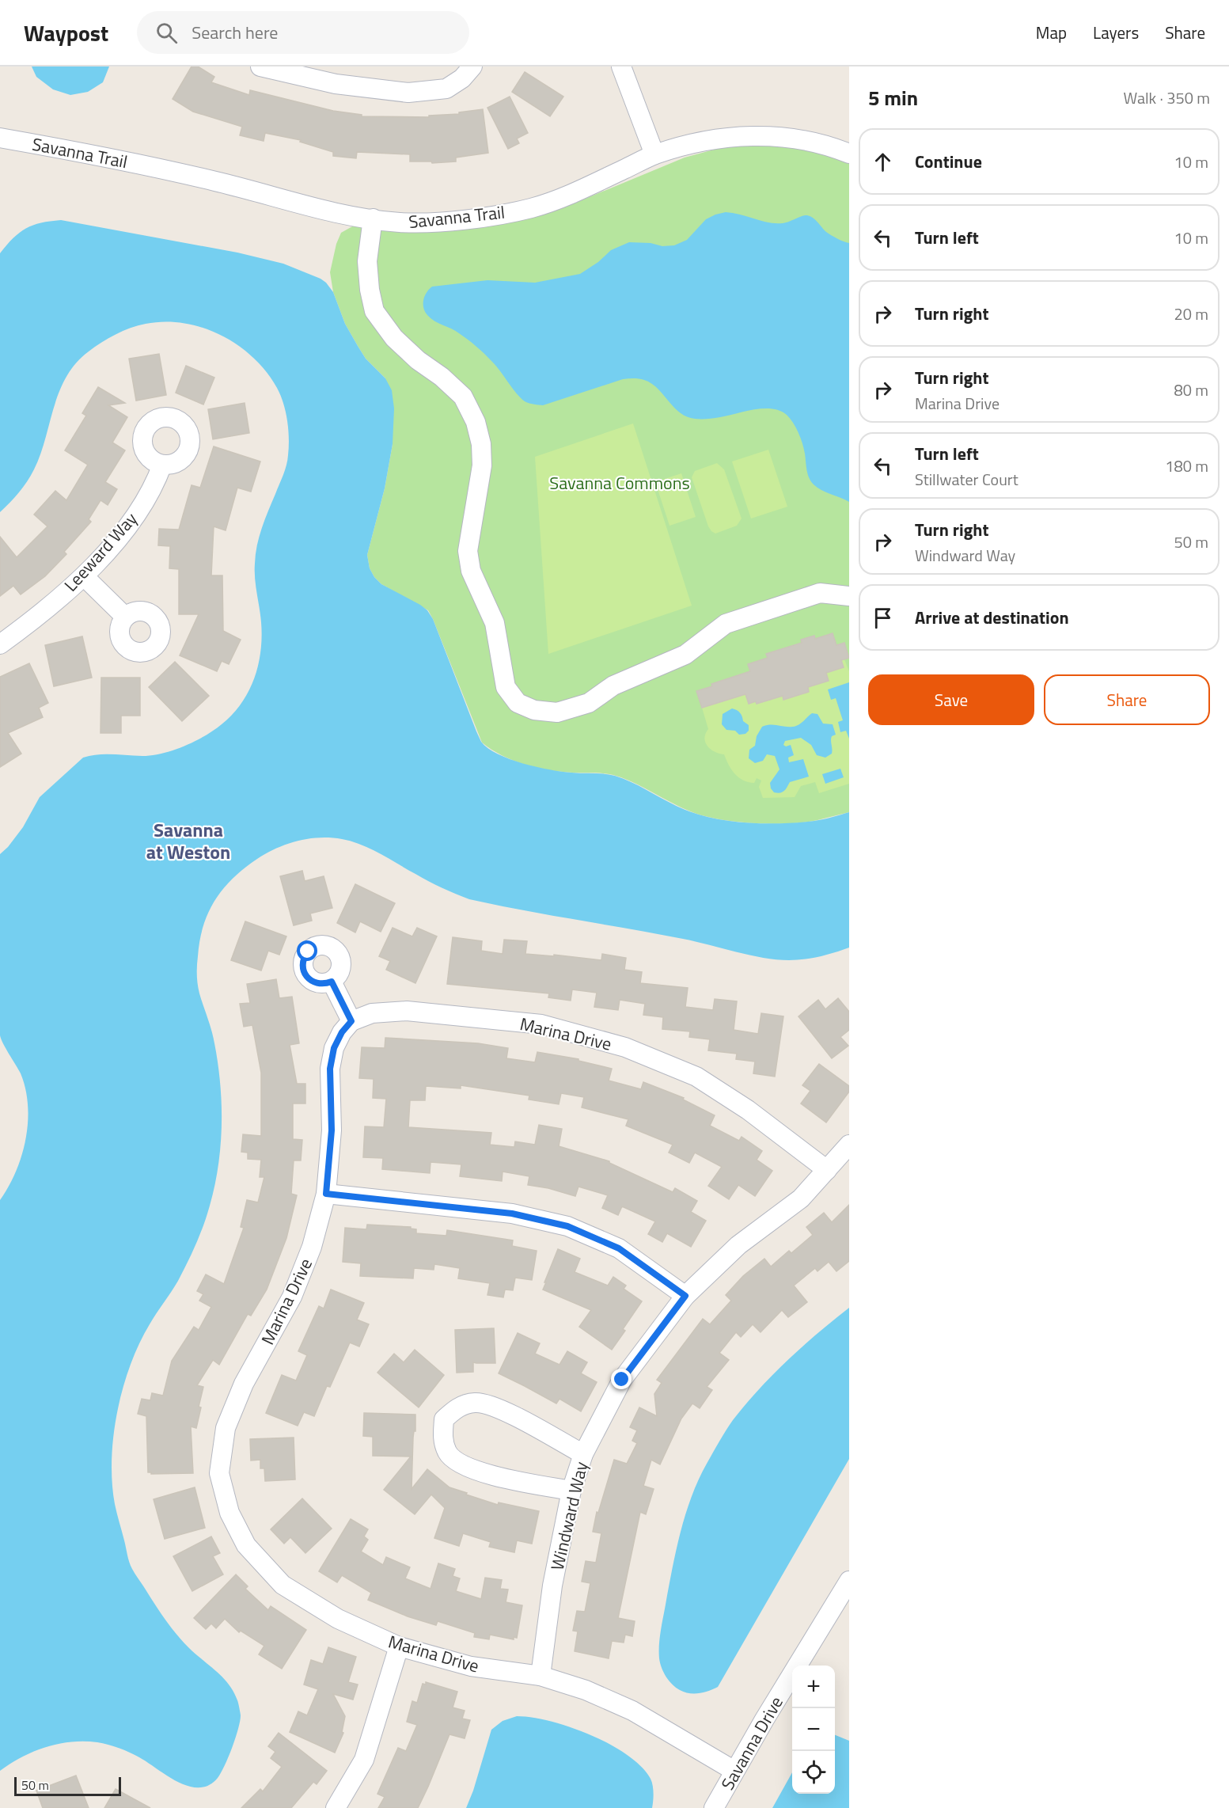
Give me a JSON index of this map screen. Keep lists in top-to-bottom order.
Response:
{
  "streets": {
    "street": [
      "Savanna Trail",
      "Leeward Way",
      "Marina Drive",
      "Windward Way",
      "Savanna Drive"
    ]
  },
  "crossings": [
    ["Marina Drive", "Windward Way"],
    ["Marina Drive", "Savanna Drive"]
  ],
  "districts": ["Savanna at Weston"],
  "parks": ["Savanna Commons"],
  "scale_bar": "50 m",
  "page": {
    "header": "Waypost",
    "search": "Search here",
    "nav": ["Map", "Layers", "Share"],
    "heading": ["5 min", "Walk · 350 m"],
    "list": [
      ["Continue", "10 m"],
      ["Turn left", "10 m"],
      ["Turn right", "20 m"],
      ["Turn right", "Marina Drive", "80 m"],
      ["Turn left", "Stillwater Court", "180 m"],
      ["Turn right", "Windward Way", "50 m"],
      "Arrive at destination"
    ],
    "buttons": ["Save", "Share"],
    "map_buttons": ["+", "−"],
    "scale": "50 m"
  }
}
